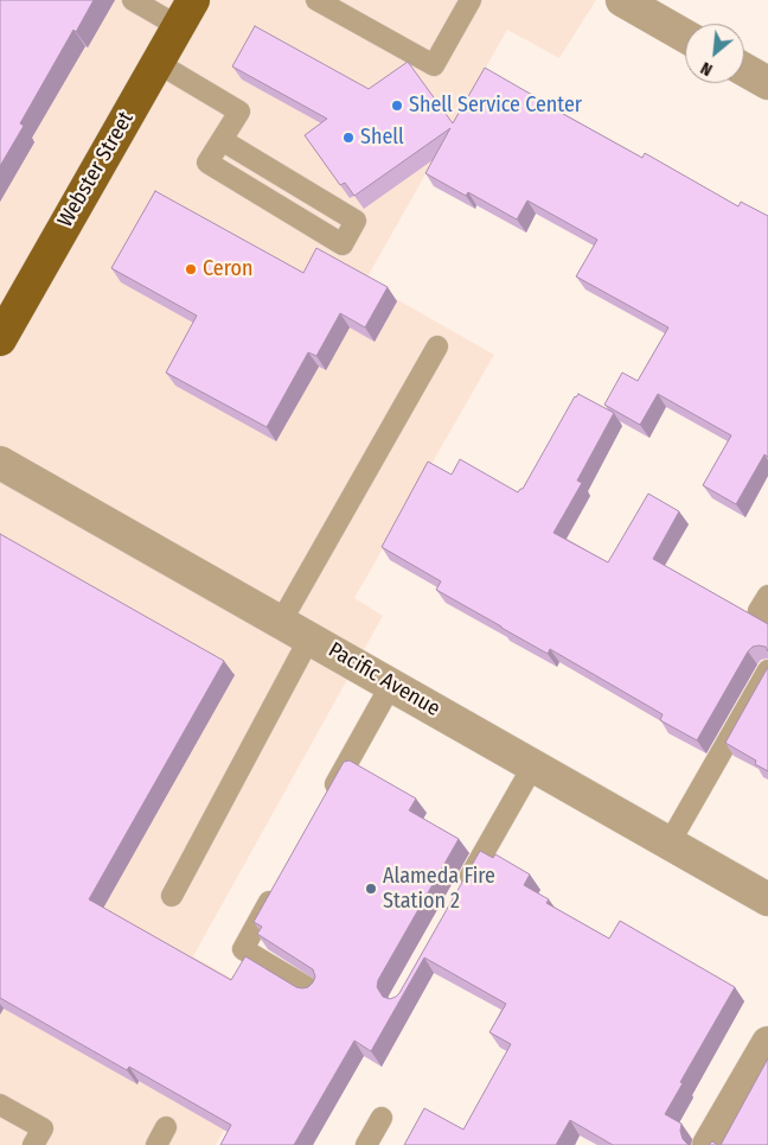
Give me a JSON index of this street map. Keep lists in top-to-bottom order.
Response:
{
  "streets": {
    "main road": ["Webster Street"],
    "street": ["Pacific Avenue"]
  },
  "places": [
    "Shell Service Center",
    "Shell",
    "Ceron",
    "Alameda Fire Station 2"
  ],
  "north": "bottom left"
}
